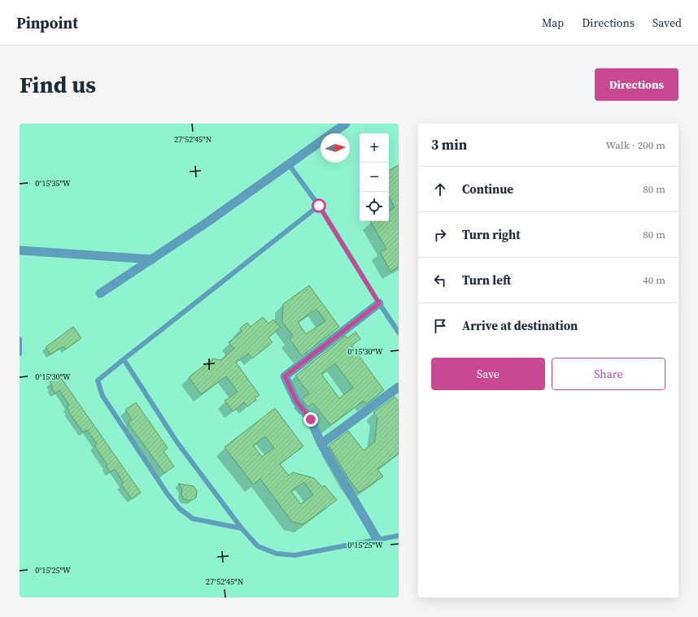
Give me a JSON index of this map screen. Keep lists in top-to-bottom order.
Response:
{
  "north": "right",
  "page": {
    "header": "Pinpoint",
    "nav": ["Map", "Directions", "Saved"],
    "buttons": [
      "Directions",
      ["Save", "Share"]
    ],
    "title": "Find us",
    "heading": ["3 min", "Walk · 200 m"],
    "map_buttons": ["+", "−"],
    "list": [
      ["Continue", "80 m"],
      ["Turn right", "80 m"],
      ["Turn left", "40 m"],
      "Arrive at destination"
    ]
  },
  "coordinates": [
    "27°52'45\"N",
    "0°15'35\"W",
    "0°15'30\"W",
    "0°15'25\"W"
  ]
}
